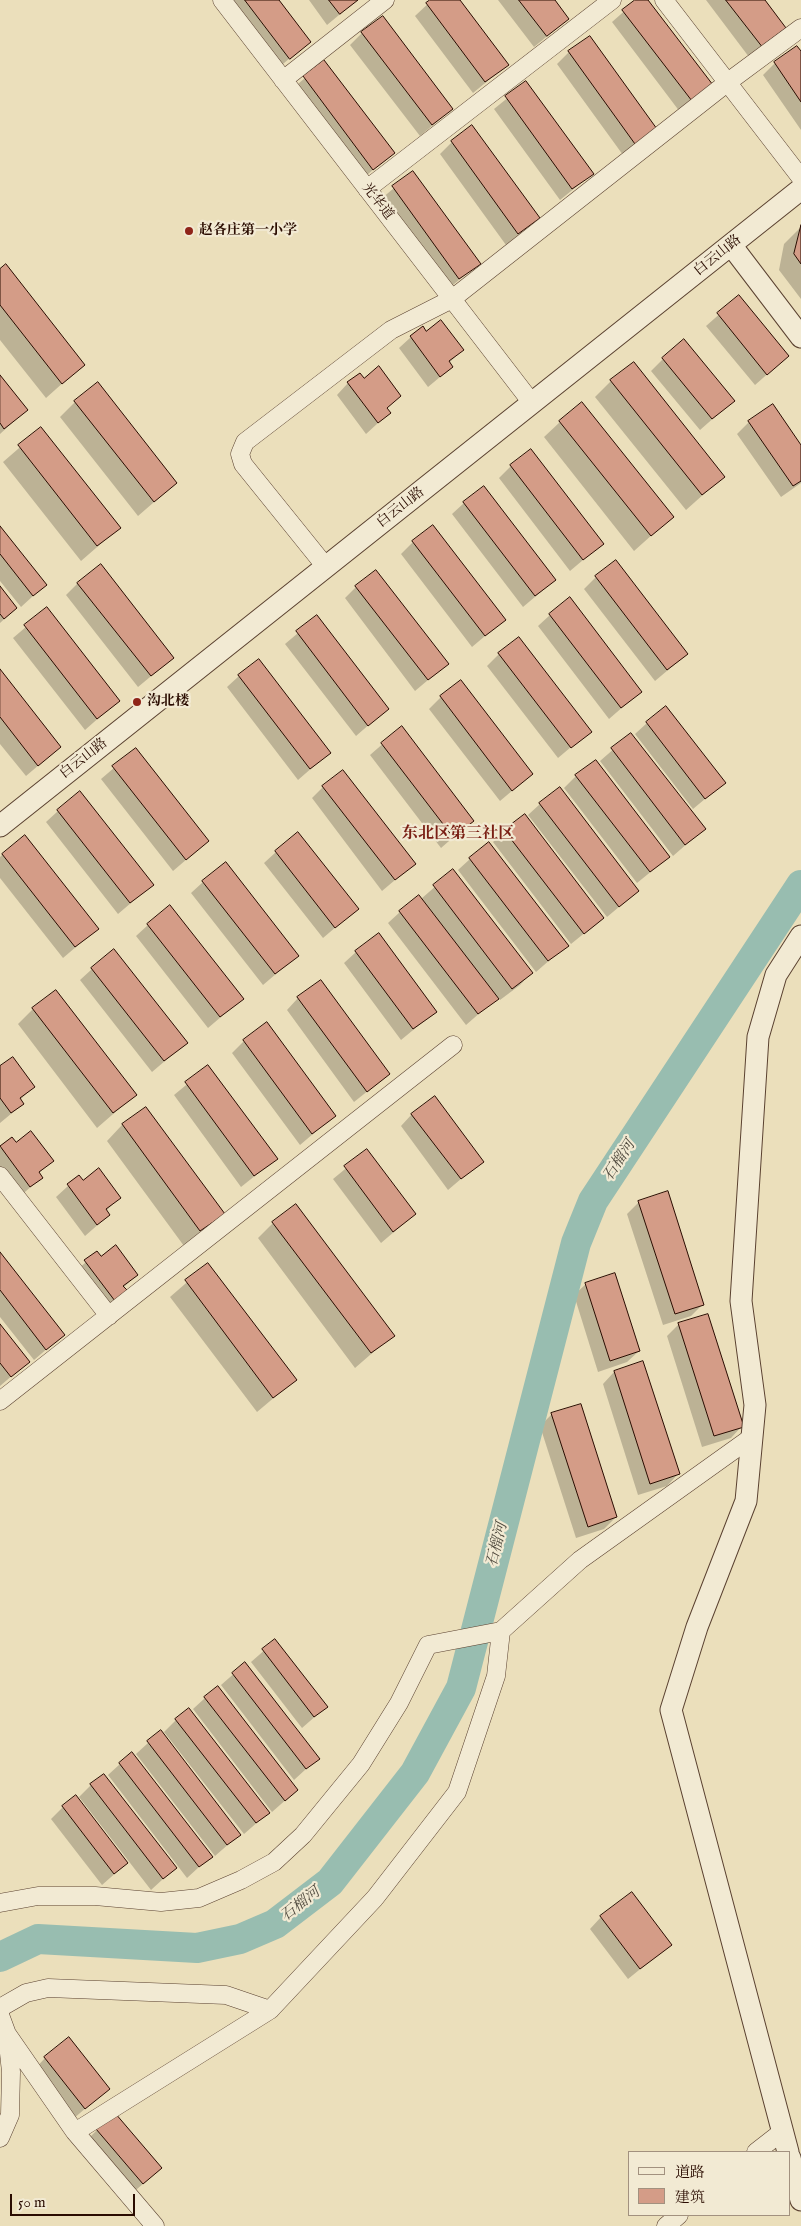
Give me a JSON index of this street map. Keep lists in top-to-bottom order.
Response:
{
  "streets": {
    "street": ["光华道", "白云山路"]
  },
  "crossings": [
    ["光华道", "白云山路"]
  ],
  "districts": ["东北区第三社区"],
  "water": ["石榴河"],
  "places": ["赵各庄第一小学", "沟北楼"],
  "legend": ["道路", "建筑"],
  "scale_bar": "50 m"
}
